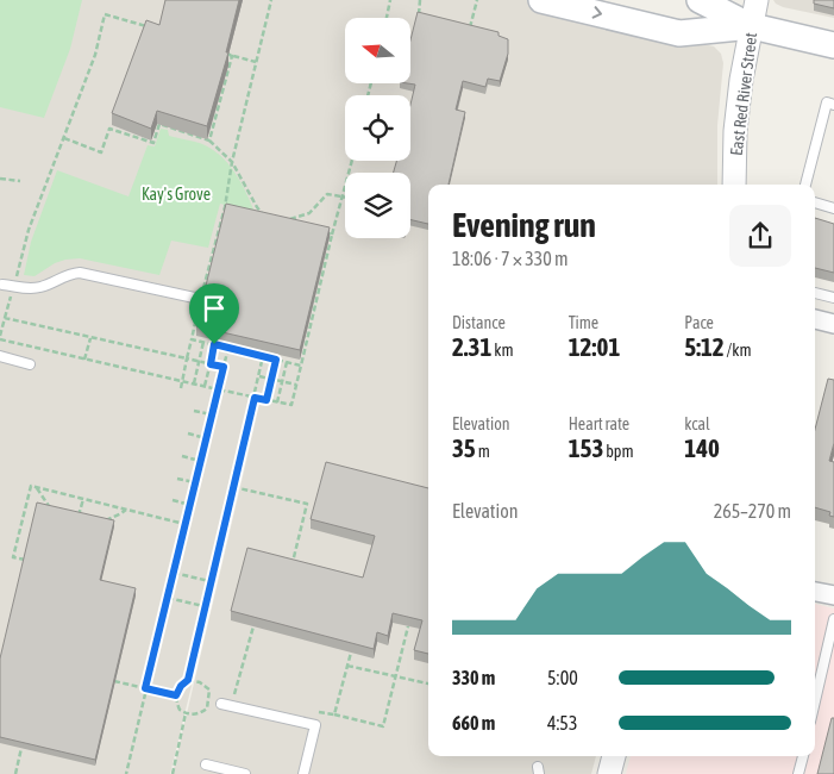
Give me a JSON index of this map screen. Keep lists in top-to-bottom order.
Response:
{
  "streets": {
    "street": ["East Red River Street"]
  },
  "parks": ["Kay's Grove"],
  "north": "left",
  "page": {
    "heading": ["Evening run", "18:06 · 7 × 330 m"],
    "stats": [
      ["Distance", "2.31 km"],
      ["Time", "12:01"],
      ["Pace", "5:12 /km"],
      ["Elevation", "35 m"],
      ["Heart rate", "153 bpm"],
      ["kcal", "140"]
    ],
    "chart": ["Elevation", "265–270 m"],
    "list": [
      {
        "name": "330 m",
        "note": "5:00"
      },
      {
        "name": "660 m",
        "note": "4:53"
      }
    ]
  }
}
